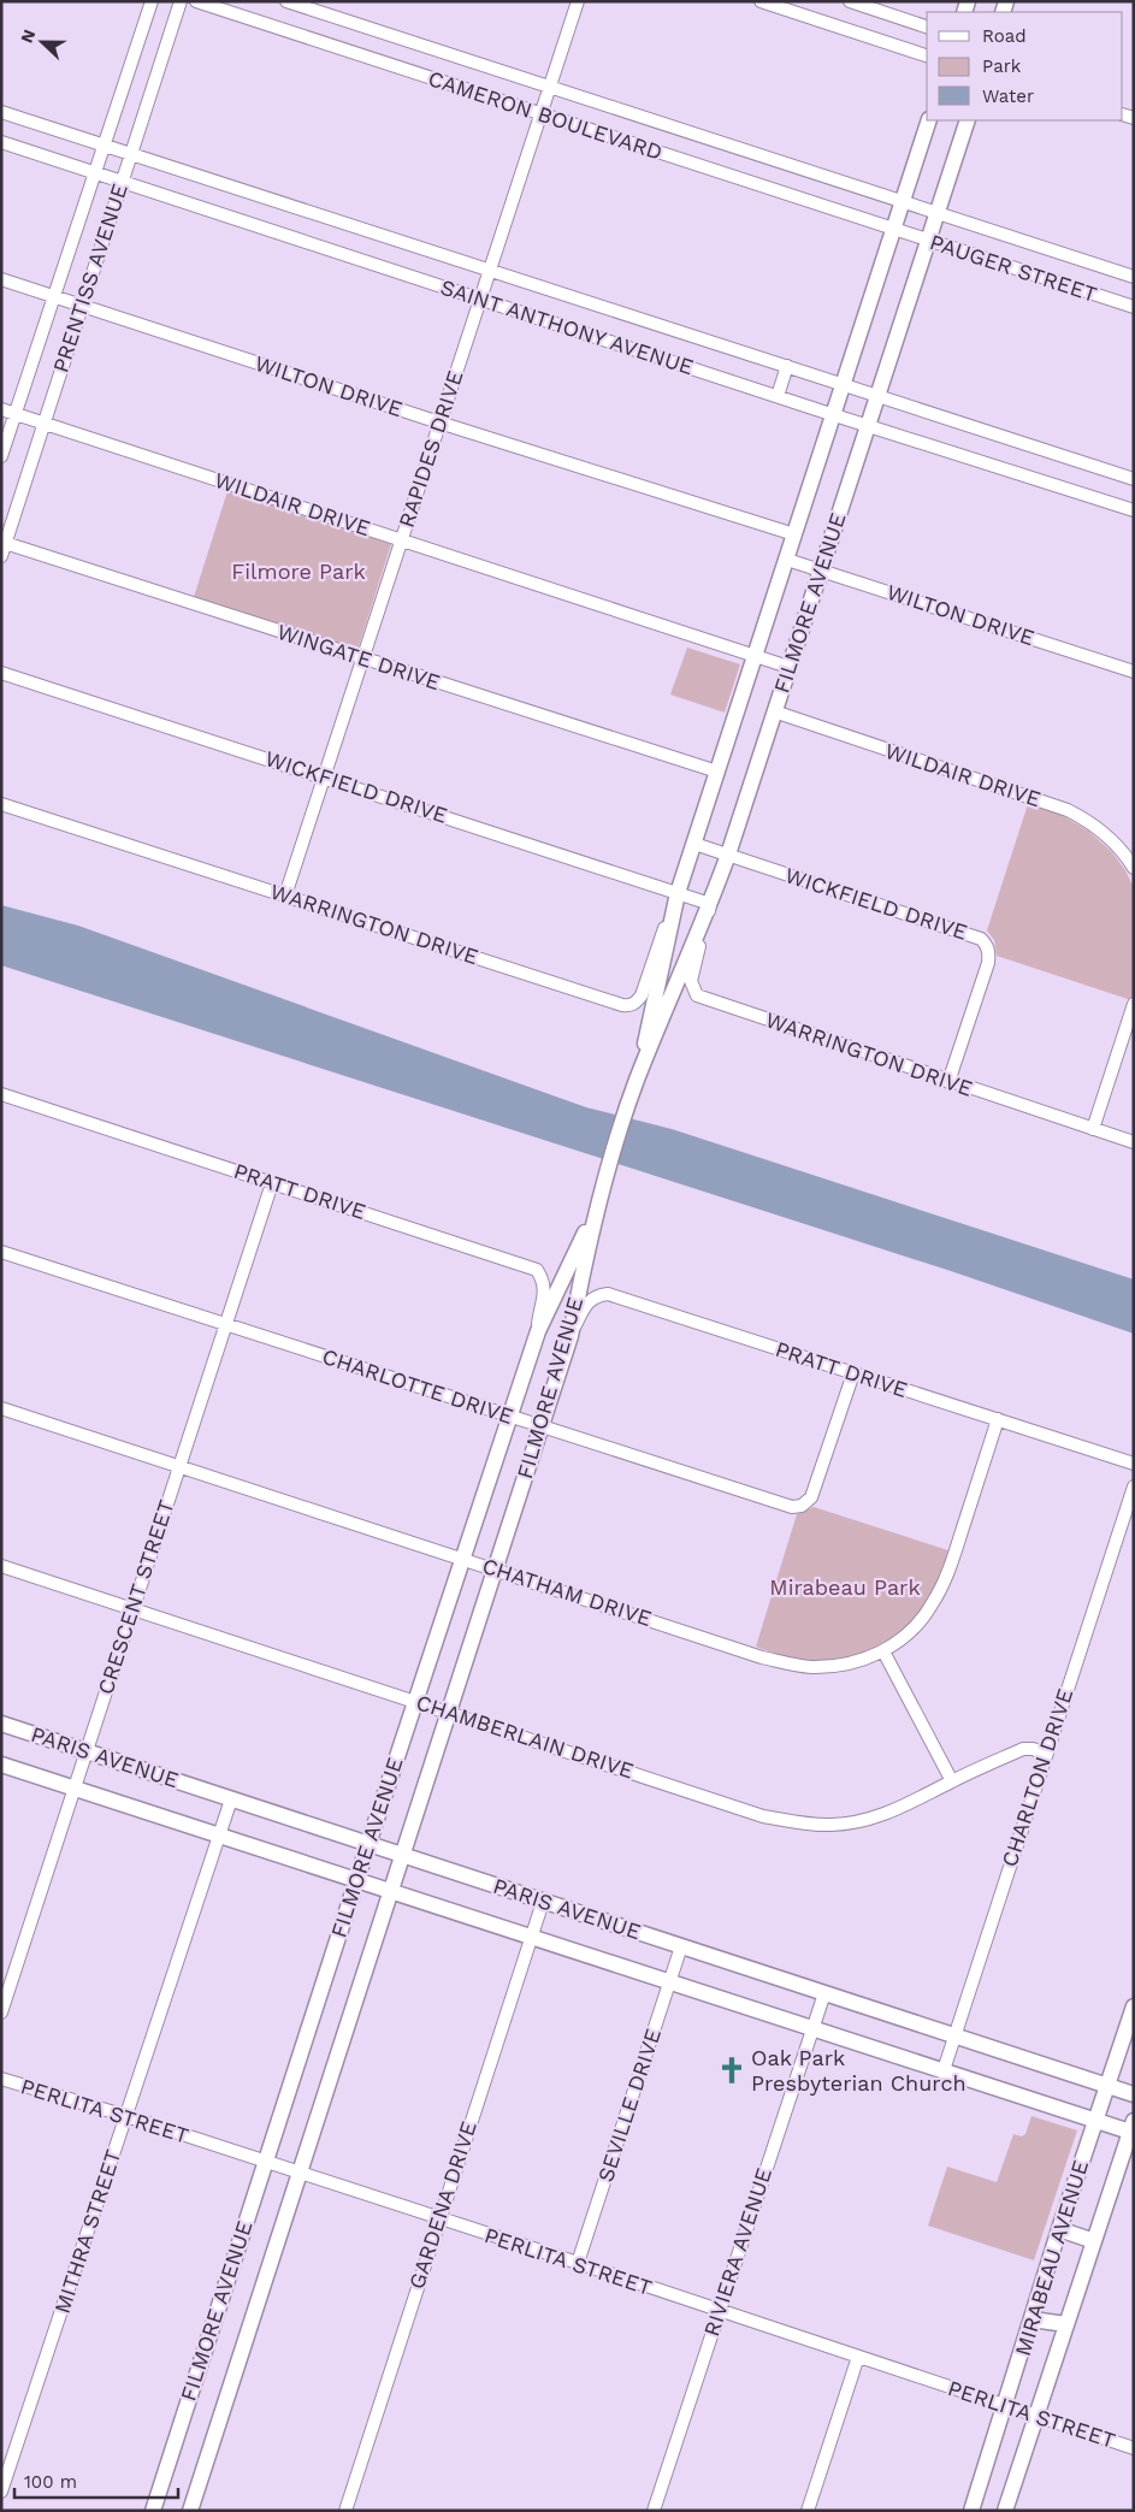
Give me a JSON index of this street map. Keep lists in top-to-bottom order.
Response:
{
  "streets": {
    "street": [
      "CAMERON BOULEVARD",
      "PAUGER STREET",
      "PRENTISS AVENUE",
      "SAINT ANTHONY AVENUE",
      "WILTON DRIVE",
      "RAPIDES DRIVE",
      "WILDAIR DRIVE",
      "FILMORE AVENUE",
      "WINGATE DRIVE",
      "WICKFIELD DRIVE",
      "WARRINGTON DRIVE",
      "PRATT DRIVE",
      "CHARLOTTE DRIVE",
      "CHATHAM DRIVE",
      "CRESCENT STREET",
      "CHAMBERLAIN DRIVE",
      "PARIS AVENUE",
      "CHARLTON DRIVE",
      "SEVILLE DRIVE",
      "PERLITA STREET",
      "GARDENA DRIVE",
      "MITHRA STREET",
      "RIVIERA AVENUE",
      "MIRABEAU AVENUE"
    ]
  },
  "crossings": [
    ["CAMERON BOULEVARD", "PAUGER STREET"],
    ["CAMERON BOULEVARD", "RAPIDES DRIVE"],
    ["CAMERON BOULEVARD", "FILMORE AVENUE"],
    ["PAUGER STREET", "FILMORE AVENUE"],
    ["PRENTISS AVENUE", "SAINT ANTHONY AVENUE"],
    ["PRENTISS AVENUE", "WILTON DRIVE"],
    ["PRENTISS AVENUE", "WILDAIR DRIVE"],
    ["PRENTISS AVENUE", "WINGATE DRIVE"],
    ["SAINT ANTHONY AVENUE", "RAPIDES DRIVE"],
    ["SAINT ANTHONY AVENUE", "FILMORE AVENUE"],
    ["WILTON DRIVE", "RAPIDES DRIVE"],
    ["WILTON DRIVE", "FILMORE AVENUE"],
    ["RAPIDES DRIVE", "WILDAIR DRIVE"],
    ["RAPIDES DRIVE", "WINGATE DRIVE"],
    ["RAPIDES DRIVE", "WICKFIELD DRIVE"],
    ["RAPIDES DRIVE", "WARRINGTON DRIVE"],
    ["WILDAIR DRIVE", "FILMORE AVENUE"],
    ["FILMORE AVENUE", "WINGATE DRIVE"],
    ["FILMORE AVENUE", "WICKFIELD DRIVE"],
    ["FILMORE AVENUE", "WARRINGTON DRIVE"],
    ["FILMORE AVENUE", "PRATT DRIVE"],
    ["FILMORE AVENUE", "CHARLOTTE DRIVE"],
    ["FILMORE AVENUE", "CHATHAM DRIVE"],
    ["FILMORE AVENUE", "CHAMBERLAIN DRIVE"],
    ["FILMORE AVENUE", "PARIS AVENUE"],
    ["FILMORE AVENUE", "PERLITA STREET"],
    ["WICKFIELD DRIVE", "WARRINGTON DRIVE"],
    ["PRATT DRIVE", "CHARLOTTE DRIVE"],
    ["PRATT DRIVE", "CHATHAM DRIVE"],
    ["PRATT DRIVE", "CRESCENT STREET"],
    ["CHARLOTTE DRIVE", "CRESCENT STREET"],
    ["CHATHAM DRIVE", "CRESCENT STREET"],
    ["CRESCENT STREET", "CHAMBERLAIN DRIVE"],
    ["CRESCENT STREET", "PARIS AVENUE"],
    ["CHAMBERLAIN DRIVE", "CHARLTON DRIVE"],
    ["PARIS AVENUE", "CHARLTON DRIVE"],
    ["PARIS AVENUE", "SEVILLE DRIVE"],
    ["PARIS AVENUE", "GARDENA DRIVE"],
    ["PARIS AVENUE", "MITHRA STREET"],
    ["PARIS AVENUE", "RIVIERA AVENUE"],
    ["PARIS AVENUE", "MIRABEAU AVENUE"],
    ["SEVILLE DRIVE", "PERLITA STREET"],
    ["PERLITA STREET", "GARDENA DRIVE"],
    ["PERLITA STREET", "MITHRA STREET"],
    ["PERLITA STREET", "RIVIERA AVENUE"],
    ["PERLITA STREET", "MIRABEAU AVENUE"]
  ],
  "parks": ["Filmore Park", "Mirabeau Park"],
  "places": {
    "church": ["Oak Park Presbyterian Church"]
  },
  "legend": ["Road", "Park", "Water"],
  "scale_bar": "100 m",
  "north": "left"
}
